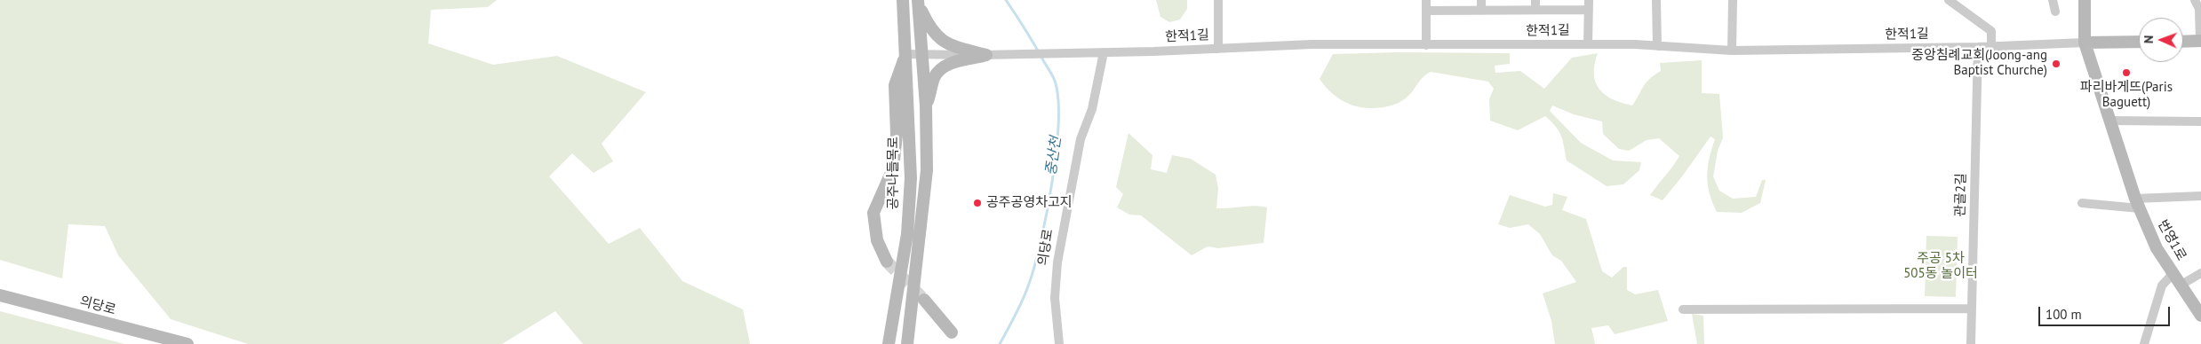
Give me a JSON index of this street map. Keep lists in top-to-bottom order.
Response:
{
  "streets": {
    "main road": ["공주나들목로", "번영1로", "의당로"],
    "street": ["한적1길", "관골2길"]
  },
  "crossings": [
    ["한적1길", "공주나들목로"],
    ["한적1길", "관골2길"],
    ["한적1길", "번영1로"],
    ["한적1길", "의당로"]
  ],
  "water": ["중산천"],
  "parks": ["주공 5차 505동 놀이터"],
  "places": ["중앙침례교회(Joong-ang Baptist Churche)", "파리바게뜨(Paris Baguett)", "공주공영차고지"],
  "scale_bar": "100 m",
  "north": "left"
}
